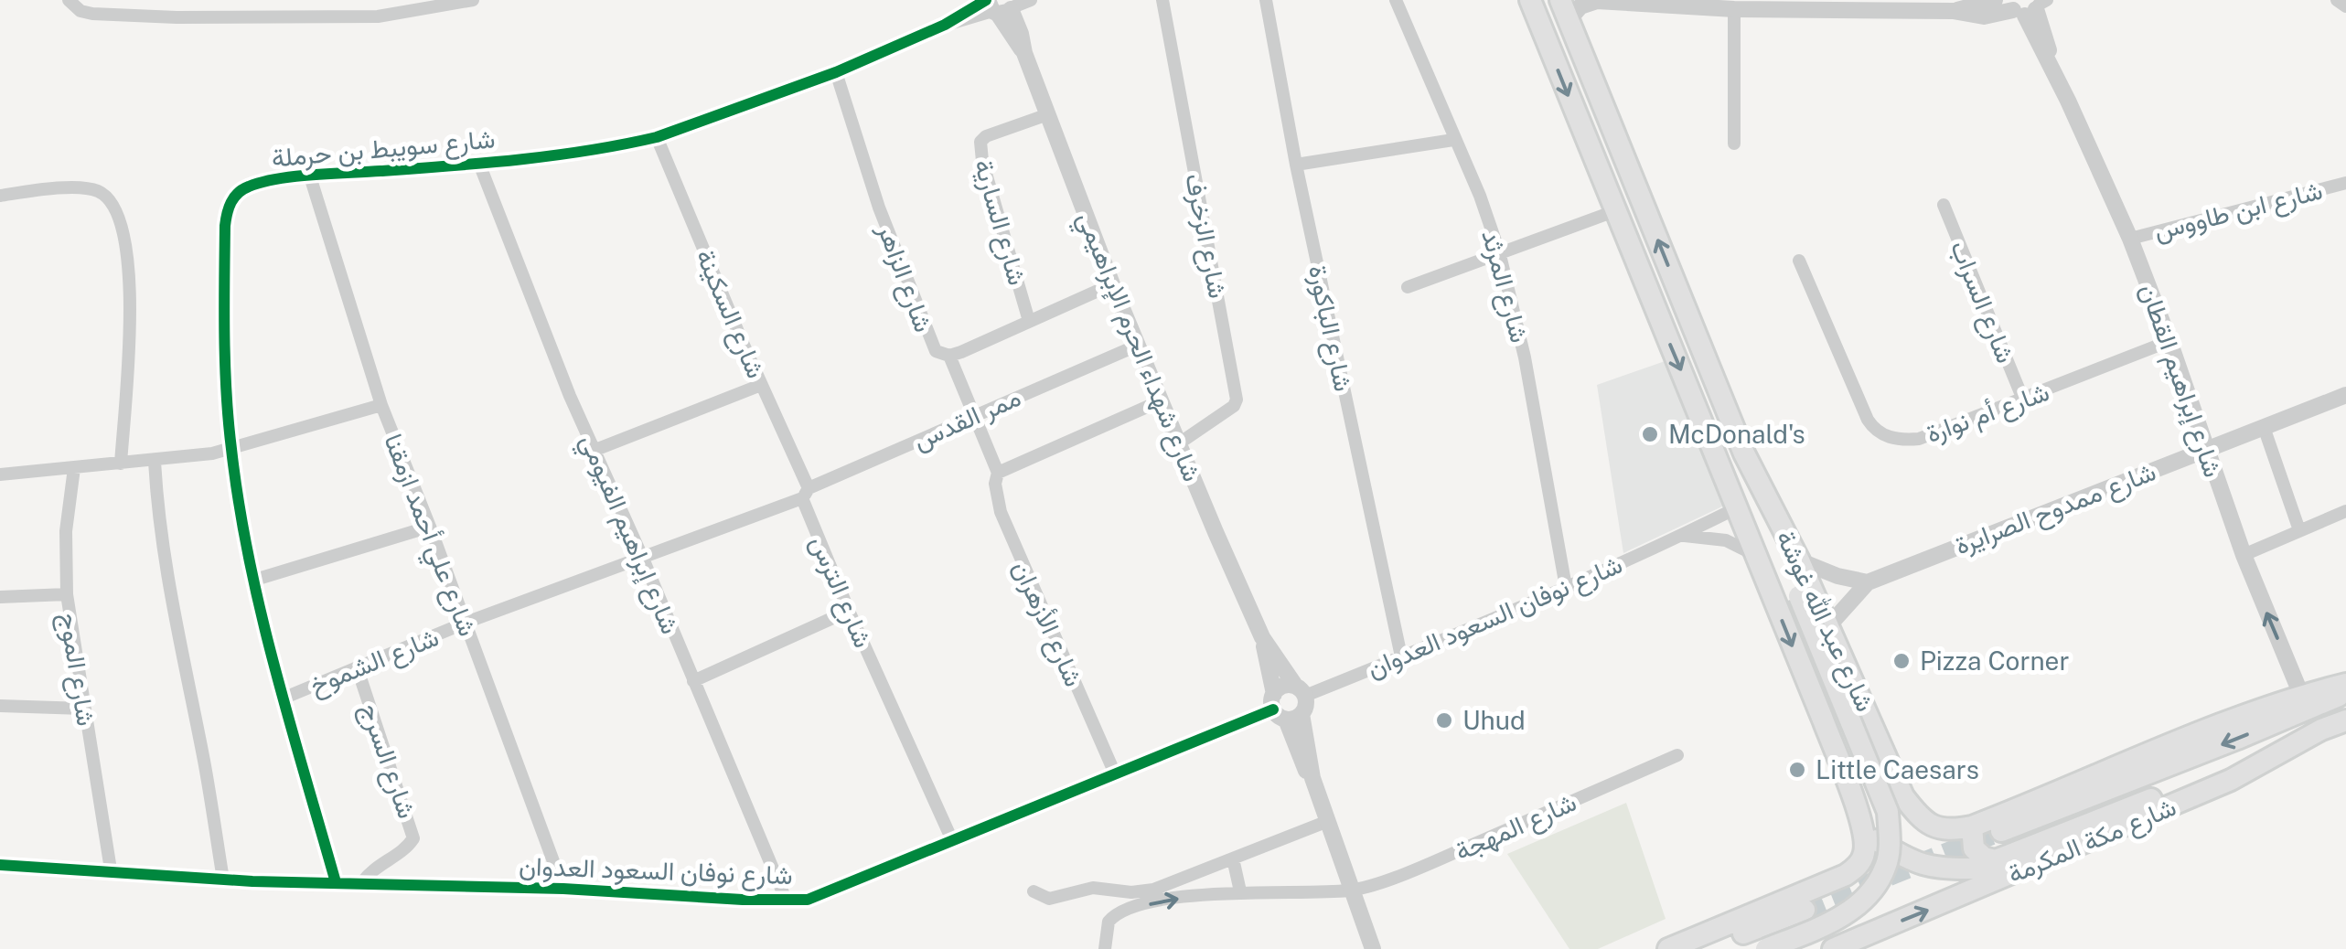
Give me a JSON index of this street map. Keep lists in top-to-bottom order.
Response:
{
  "streets": {
    "main road": ["شارع عبد الله غوشة", "شارع مكة المكرمة"],
    "street": [
      "شارع سويبط بن حرملة",
      "شارع ابن طاووس",
      "شارع السارية",
      "شارع الزخرف",
      "شارع الزاهر",
      "شارع المرثد",
      "شارع السراب",
      "شارع السكينة",
      "شارع الباكورة",
      "شارع شهداء الحرم الإبراهيمي",
      "شارع إبراهيم القطان",
      "شارع أم نوارة",
      "ممر القدس",
      "شارع ممدوح الصرايرة",
      "شارع إبراهيم الفيومي",
      "شارع علي أحمد ازمقنا",
      "شارع الترس",
      "شارع نوفان السعود العدوان",
      "شارع الأزهران",
      "شارع الشموخ",
      "شارع الموج",
      "شارع السرج",
      "شارع المهجة"
    ]
  },
  "crossings": [
    ["شارع سويبط بن حرملة", "شارع الزاهر"],
    ["شارع سويبط بن حرملة", "شارع السكينة"],
    ["شارع سويبط بن حرملة", "شارع شهداء الحرم الإبراهيمي"],
    ["شارع سويبط بن حرملة", "شارع إبراهيم الفيومي"],
    ["شارع سويبط بن حرملة", "شارع علي أحمد ازمقنا"],
    ["شارع سويبط بن حرملة", "شارع نوفان السعود العدوان"],
    ["شارع سويبط بن حرملة", "شارع الشموخ"],
    ["شارع ابن طاووس", "شارع إبراهيم القطان"],
    ["شارع السارية", "شارع الزاهر"],
    ["شارع السارية", "شارع شهداء الحرم الإبراهيمي"],
    ["شارع الزخرف", "شارع شهداء الحرم الإبراهيمي"],
    ["شارع الزاهر", "شارع شهداء الحرم الإبراهيمي"],
    ["شارع الزاهر", "شارع الأزهران"],
    ["شارع المرثد", "شارع نوفان السعود العدوان"],
    ["شارع السراب", "شارع أم نوارة"],
    ["شارع السكينة", "ممر القدس"],
    ["شارع السكينة", "شارع الترس"],
    ["شارع الباكورة", "شارع نوفان السعود العدوان"],
    ["شارع شهداء الحرم الإبراهيمي", "ممر القدس"],
    ["شارع شهداء الحرم الإبراهيمي", "شارع نوفان السعود العدوان"],
    ["شارع إبراهيم القطان", "شارع أم نوارة"],
    ["شارع إبراهيم القطان", "شارع ممدوح الصرايرة"],
    ["شارع إبراهيم القطان", "شارع عبد الله غوشة"],
    ["ممر القدس", "شارع الترس"],
    ["ممر القدس", "شارع الأزهران"],
    ["شارع ممدوح الصرايرة", "شارع عبد الله غوشة"],
    ["شارع إبراهيم الفيومي", "شارع نوفان السعود العدوان"],
    ["شارع إبراهيم الفيومي", "شارع الشموخ"],
    ["شارع علي أحمد ازمقنا", "شارع نوفان السعود العدوان"],
    ["شارع علي أحمد ازمقنا", "شارع الشموخ"],
    ["شارع الترس", "شارع نوفان السعود العدوان"],
    ["شارع نوفان السعود العدوان", "شارع عبد الله غوشة"],
    ["شارع نوفان السعود العدوان", "شارع الأزهران"],
    ["شارع نوفان السعود العدوان", "شارع الموج"],
    ["شارع نوفان السعود العدوان", "شارع السرج"],
    ["شارع الشموخ", "شارع السرج"]
  ],
  "places": [
    "McDonald's",
    "Pizza Corner",
    "Uhud",
    "Little Caesars"
  ]
}
